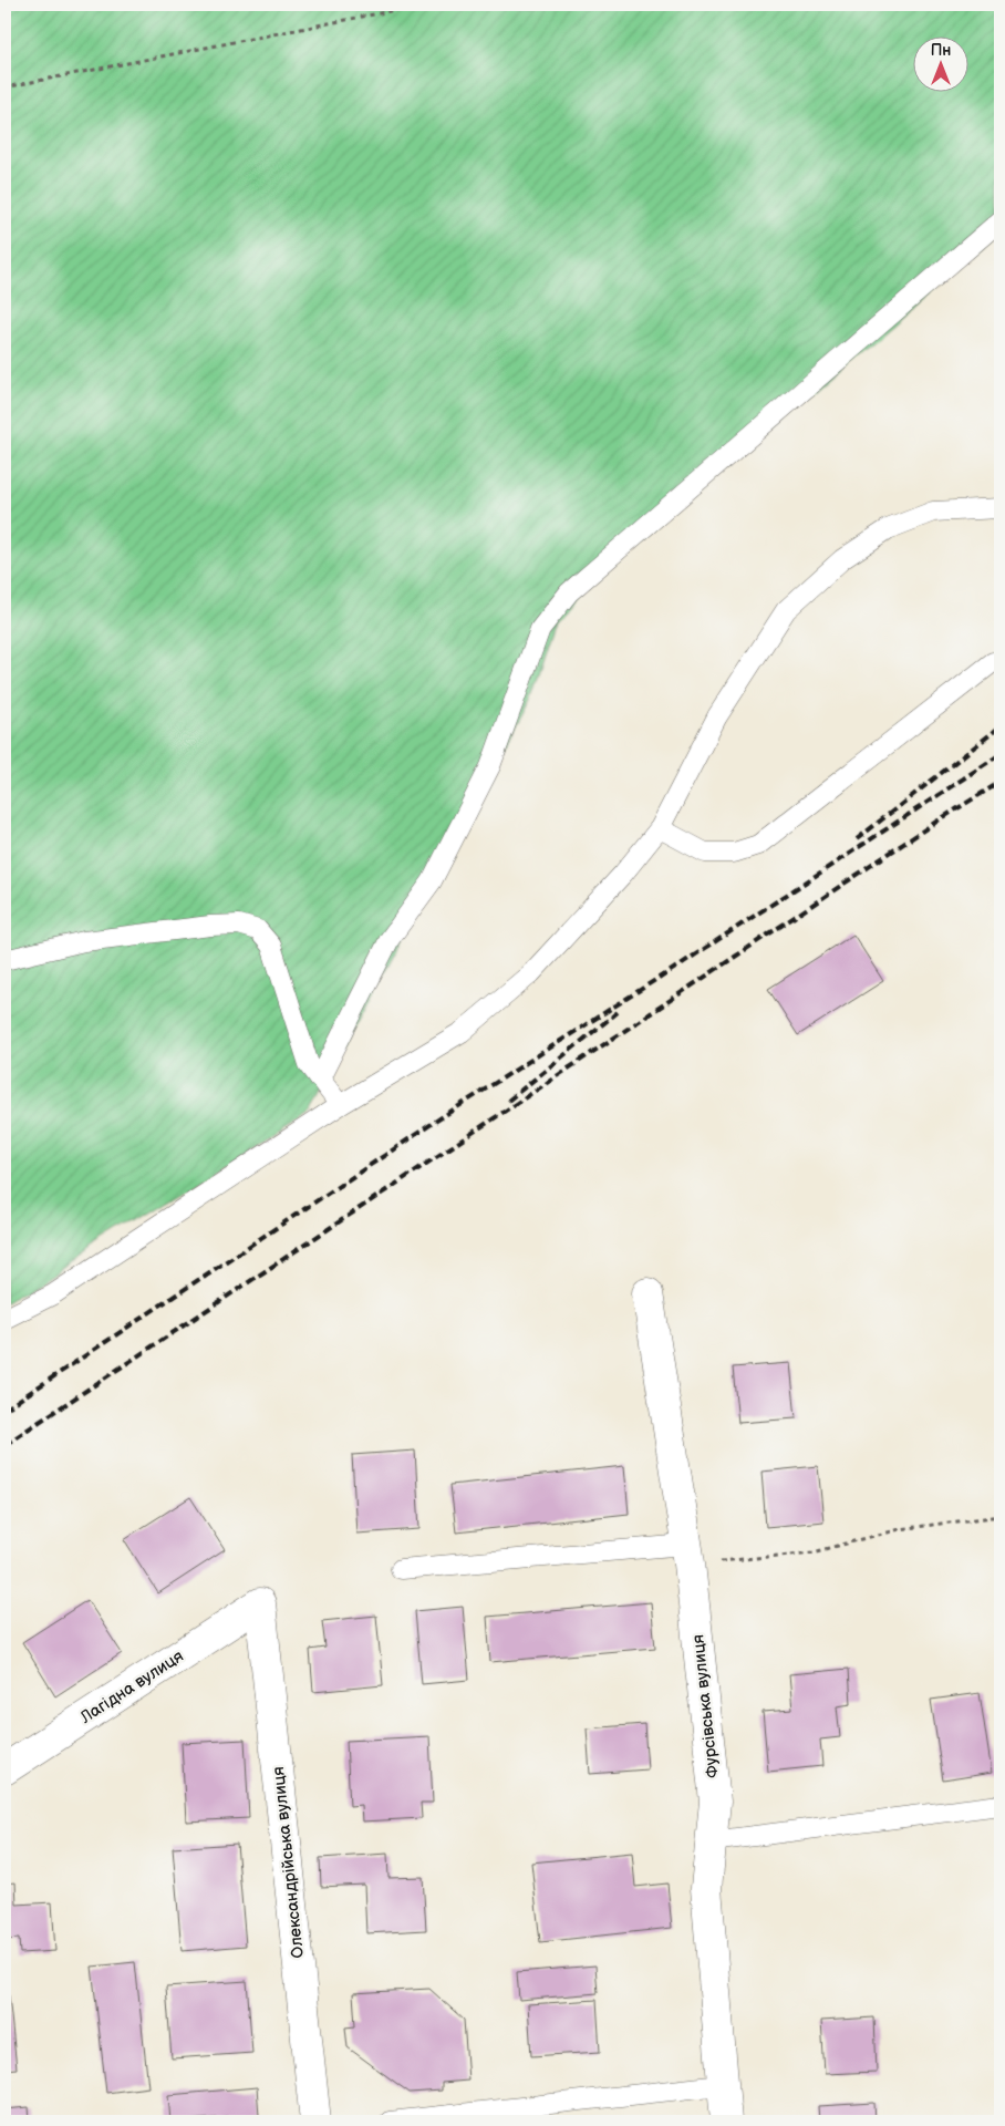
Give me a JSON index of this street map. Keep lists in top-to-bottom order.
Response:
{
  "streets": {
    "street": ["Лагідна вулиця", "Фурсівська вулиця", "Олександрійська вулиця"]
  },
  "crossings": [
    ["Лагідна вулиця", "Олександрійська вулиця"]
  ],
  "north": "top"
}
